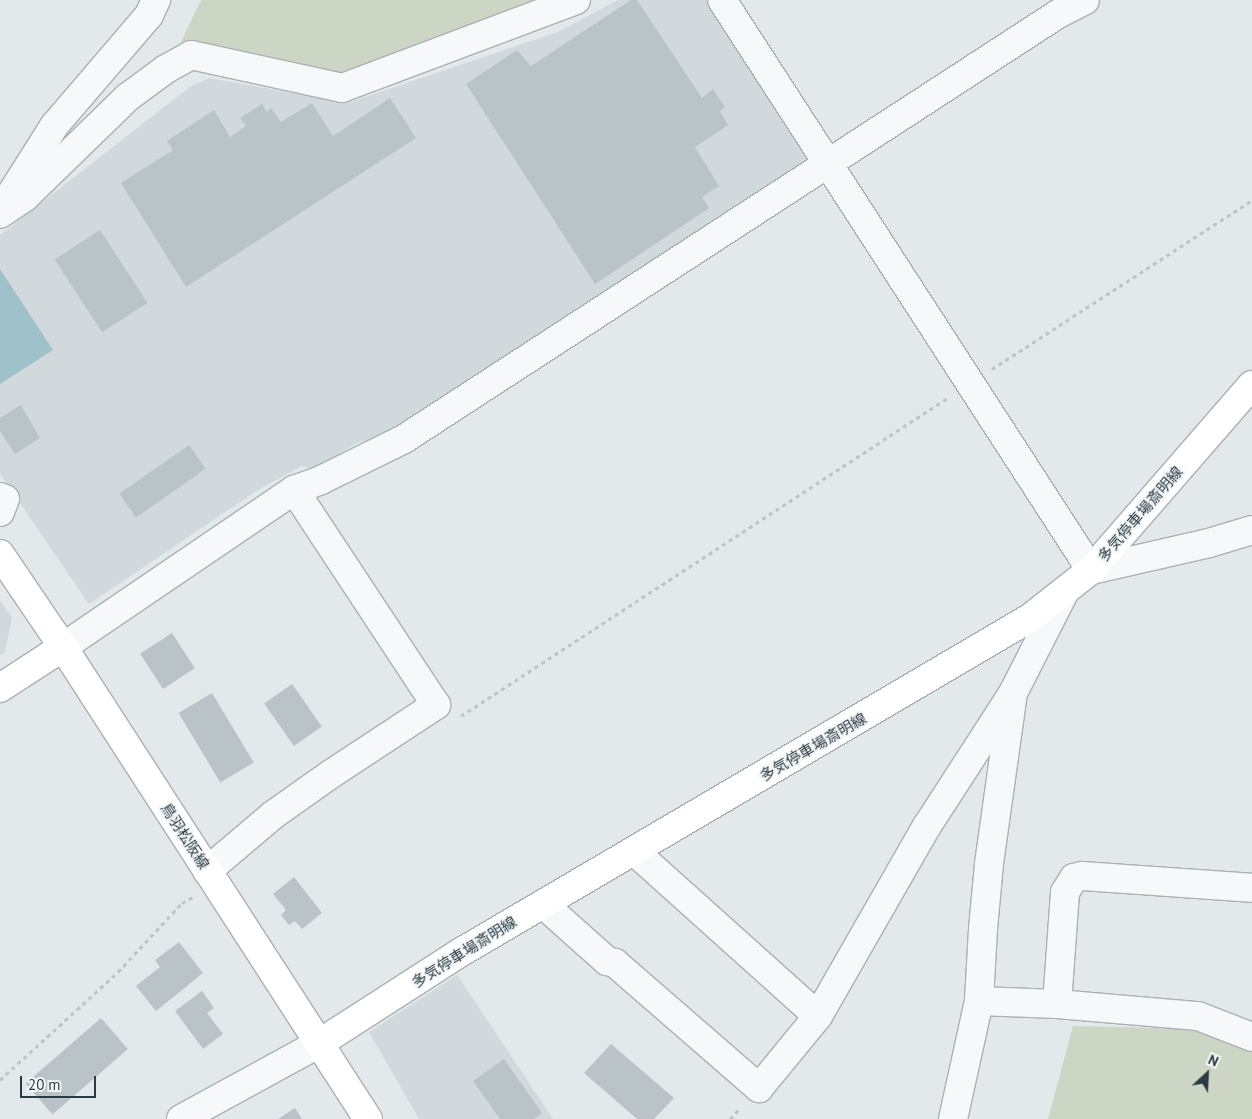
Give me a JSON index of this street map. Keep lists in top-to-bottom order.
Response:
{
  "streets": {
    "main road": ["多気停車場斎明線", "鳥羽松阪線"]
  },
  "crossings": [
    ["多気停車場斎明線", "鳥羽松阪線"]
  ],
  "scale_bar": "20 m",
  "north": "top right"
}
